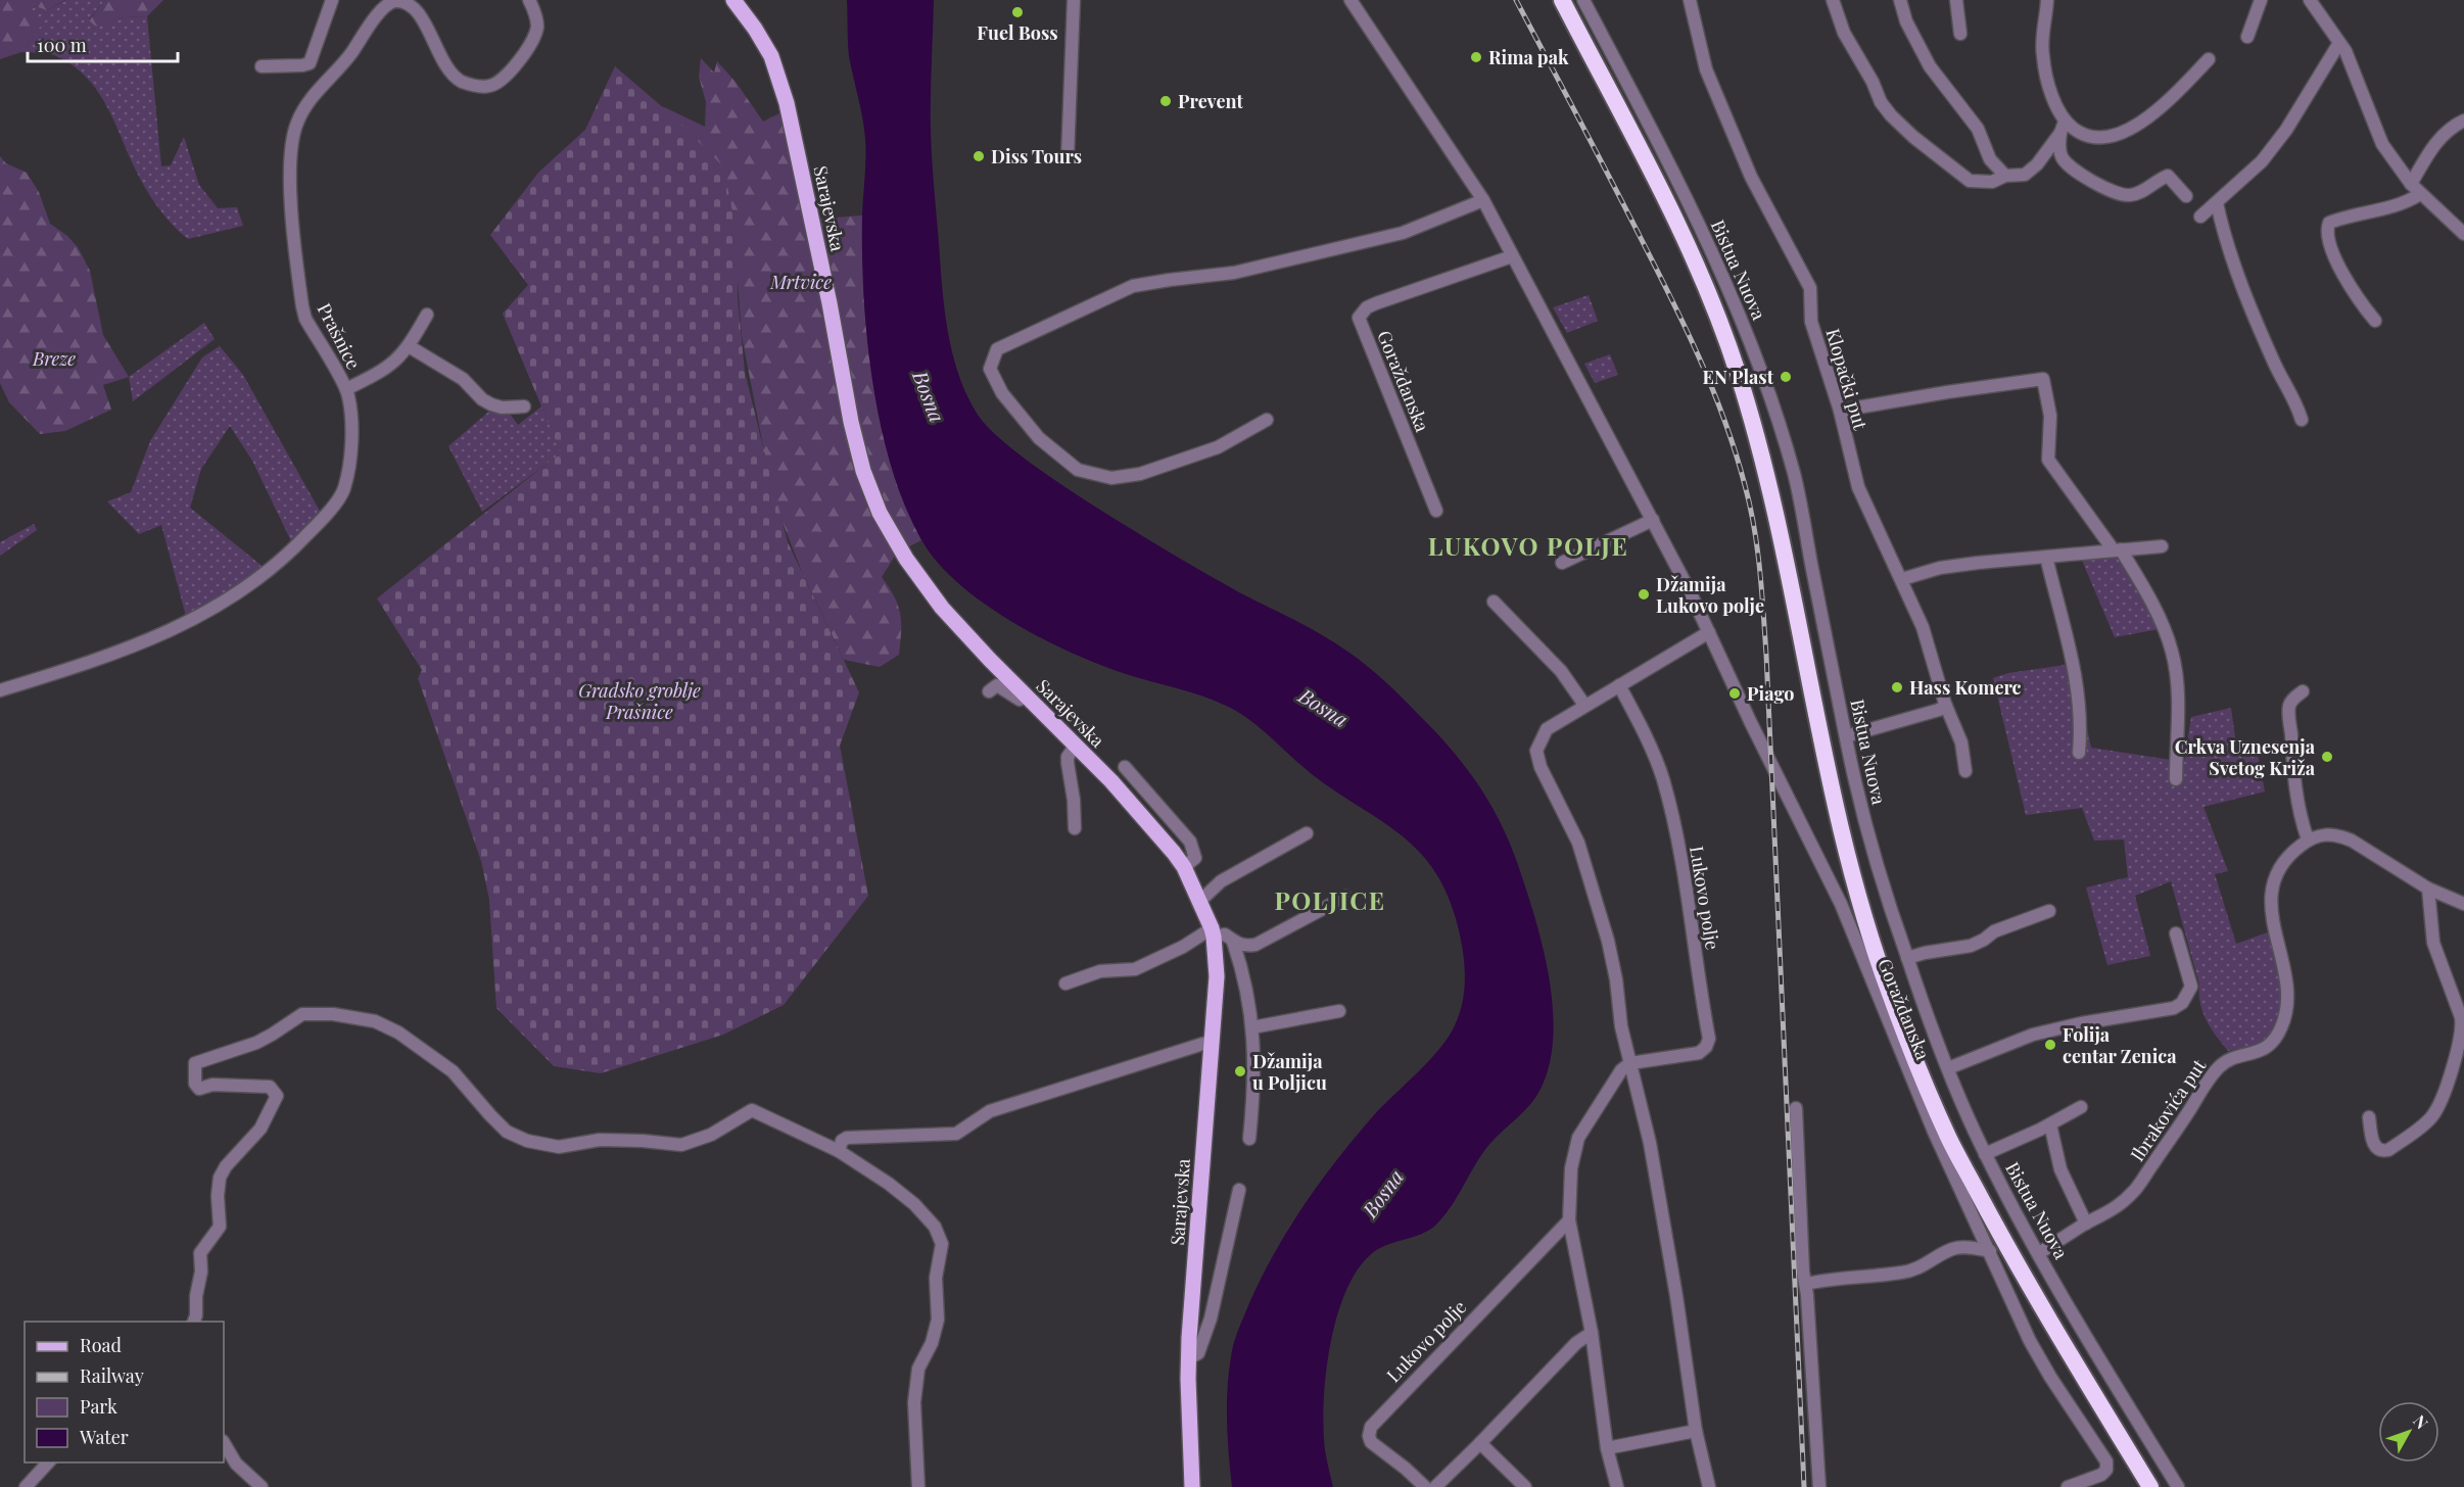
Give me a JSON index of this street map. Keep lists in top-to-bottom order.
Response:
{
  "streets": {
    "main road": ["Sarajevska"],
    "street": [
      "Bistua Nuova",
      "Prašnice",
      "Klopački put",
      "Goraždanska",
      "Lukovo polje",
      "Ibrakovića put"
    ]
  },
  "crossings": [
    ["Bistua Nuova", "Ibrakovića put"]
  ],
  "districts": ["LUKOVO POLJE", "POLJICE"],
  "water": ["Bosna"],
  "parks": ["Mrtvice", "Breze", "Gradsko groblje Prašnice"],
  "places": [
    "Fuel Boss",
    "Rima pak",
    "Prevent",
    "Diss Tours",
    "EN Plast",
    "Džamija Lukovo polje",
    "Hass Komerc",
    "Piago",
    "Crkva Uznesenja Svetog Križa",
    "Folija centar Zenica",
    "Džamija u Poljicu"
  ],
  "legend": [
    "Road",
    "Railway",
    "Park",
    "Water"
  ],
  "scale_bar": "100 m",
  "north": "top right"
}
